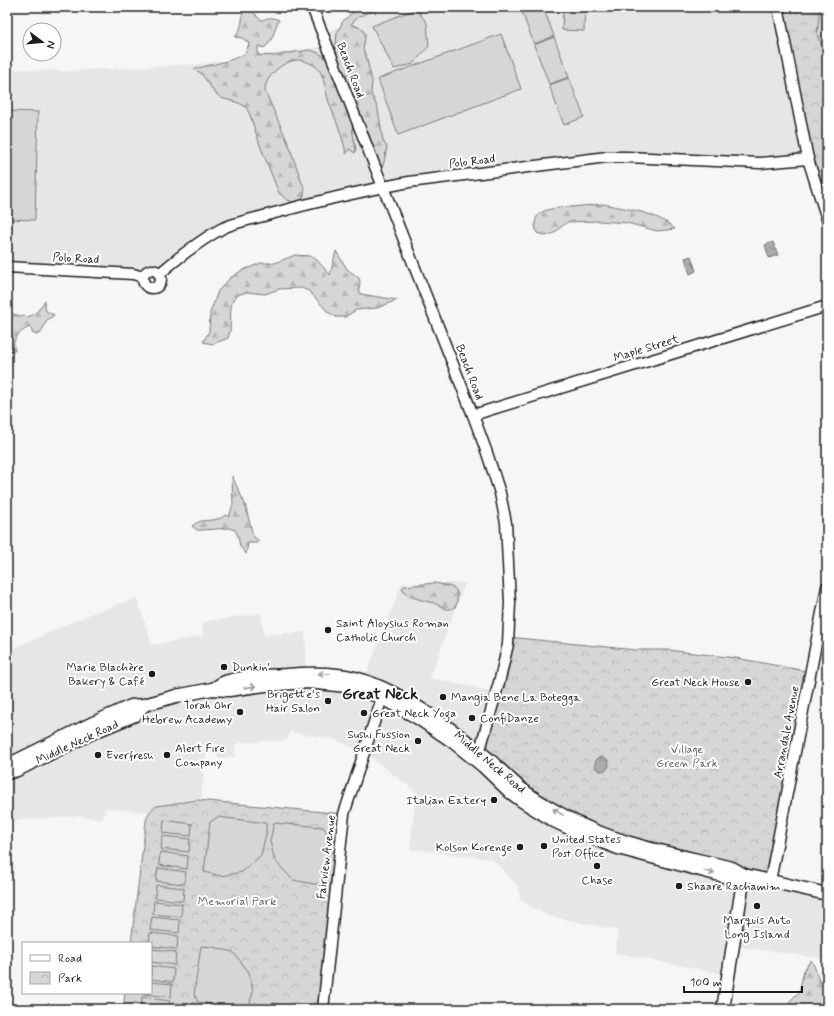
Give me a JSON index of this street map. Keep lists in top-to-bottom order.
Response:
{
  "streets": {
    "main road": ["Middle Neck Road"],
    "street": [
      "Beach Road",
      "Polo Road",
      "Maple Street",
      "Arrandale Avenue",
      "Fairview Avenue"
    ]
  },
  "crossings": [
    ["Beach Road", "Polo Road"],
    ["Beach Road", "Maple Street"],
    ["Beach Road", "Middle Neck Road"],
    ["Arrandale Avenue", "Middle Neck Road"],
    ["Middle Neck Road", "Fairview Avenue"]
  ],
  "districts": ["Great Neck"],
  "parks": ["Village Green Park", "Memorial Park"],
  "places": [
    "Saint Aloysius Roman Catholic Church",
    "Dunkin'",
    "Marie Blachère Bakery & Café",
    "Great Neck House",
    "Mangia Bene La Botegga",
    "Brigette's Hair Salon",
    "Torah Ohr Hebrew Academy",
    "Great Neck Yoga",
    "ConfiDanze",
    "Sushi Fussion Great Neck",
    "Everfresh",
    "Alert Fire Company",
    "Italian Eatery",
    "United States Post Office",
    "Kolson Korenge",
    "Chase",
    "Shaare Rachamim",
    "Marquis Auto Long Island"
  ],
  "legend": ["Road", "Park"],
  "scale_bar": "100 m",
  "north": "right"
}
